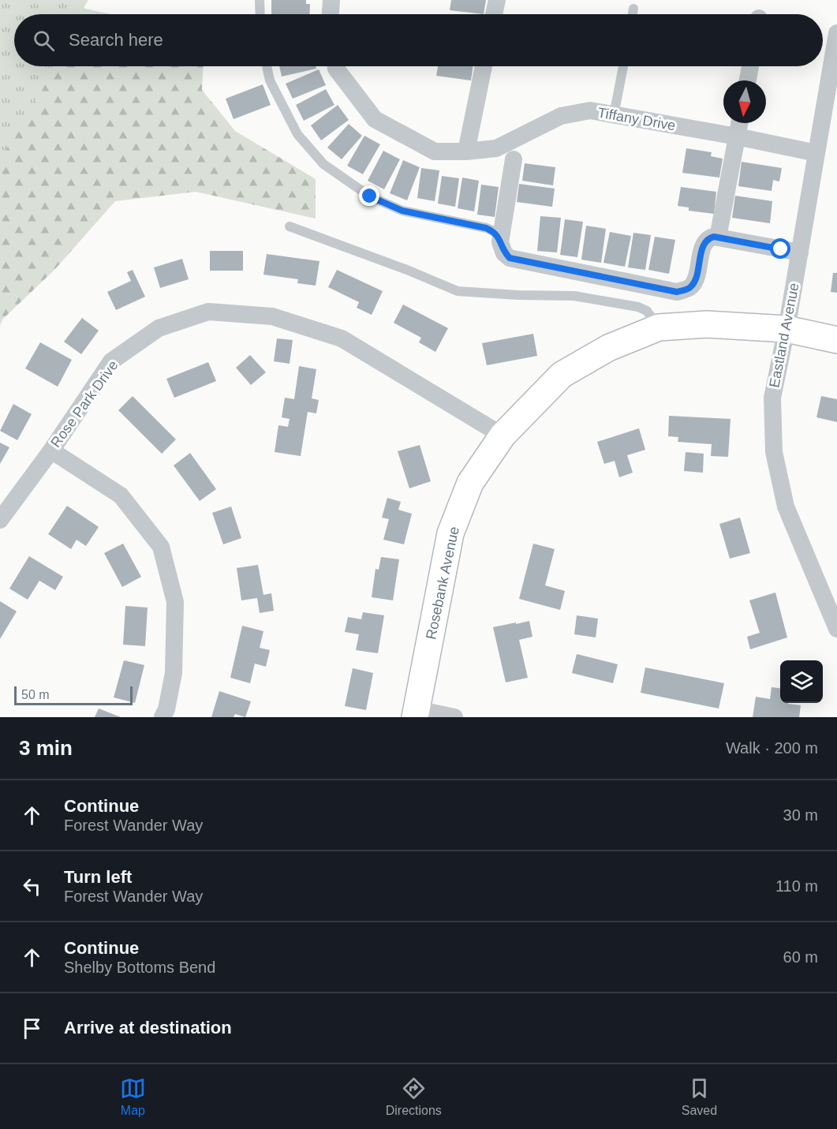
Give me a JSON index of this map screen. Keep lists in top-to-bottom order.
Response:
{
  "streets": {
    "street": [
      "Tiffany Drive",
      "Eastland Avenue",
      "Rose Park Drive",
      "Rosebank Avenue"
    ]
  },
  "crossings": [
    ["Tiffany Drive", "Eastland Avenue"],
    ["Eastland Avenue", "Rosebank Avenue"],
    ["Rose Park Drive", "Rosebank Avenue"]
  ],
  "scale_bar": "50 m",
  "north": "bottom",
  "page": {
    "search": "Search here",
    "scale": "50 m",
    "heading": ["3 min", "Walk · 200 m"],
    "list": [
      ["Continue", "Forest Wander Way", "30 m"],
      ["Turn left", "Forest Wander Way", "110 m"],
      ["Continue", "Shelby Bottoms Bend", "60 m"],
      "Arrive at destination"
    ],
    "nav": ["Map", "Directions", "Saved"]
  }
}
